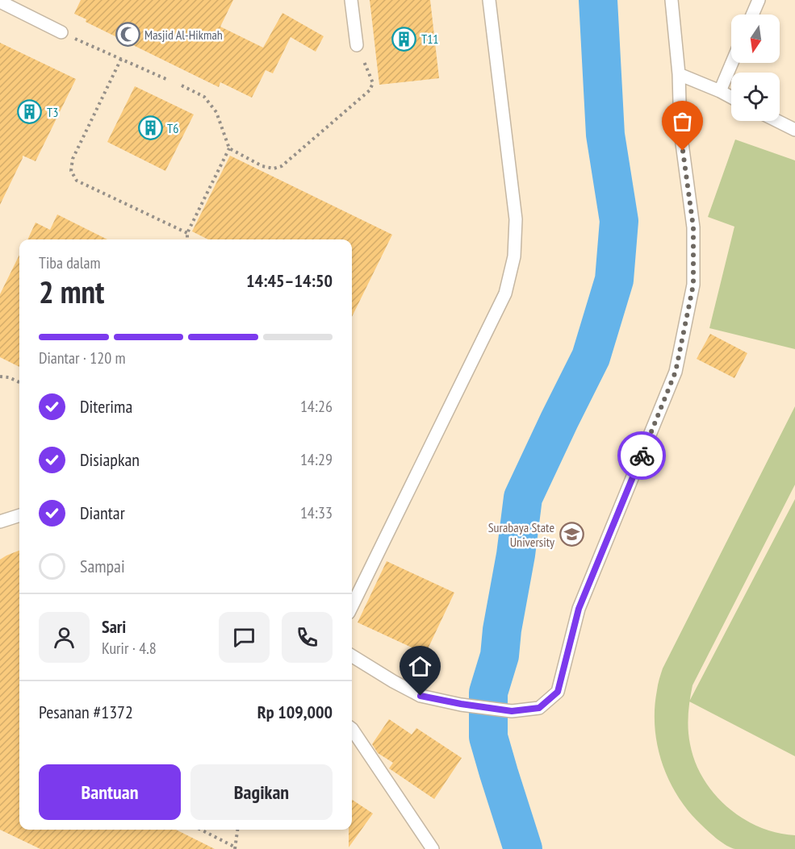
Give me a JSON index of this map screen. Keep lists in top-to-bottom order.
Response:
{
  "places": {
    "mosque": ["Masjid Al-Hikmah"],
    "building": ["T11", "T3", "T6"],
    "school or university": ["Surabaya State University"]
  },
  "north": "bottom",
  "page": {
    "heading": ["2 mnt", "Tiba dalam", "14:45–14:50"],
    "panel": [
      "Sari",
      "Kurir · 4.8",
      "Pesanan #1372",
      "Rp 109,000"
    ],
    "bar": "Diantar · 120 m",
    "list": [
      ["Diterima", "14:26"],
      ["Disiapkan", "14:29"],
      ["Diantar", "14:33"],
      "Sampai"
    ],
    "buttons": ["Bantuan", "Bagikan"]
  }
}
